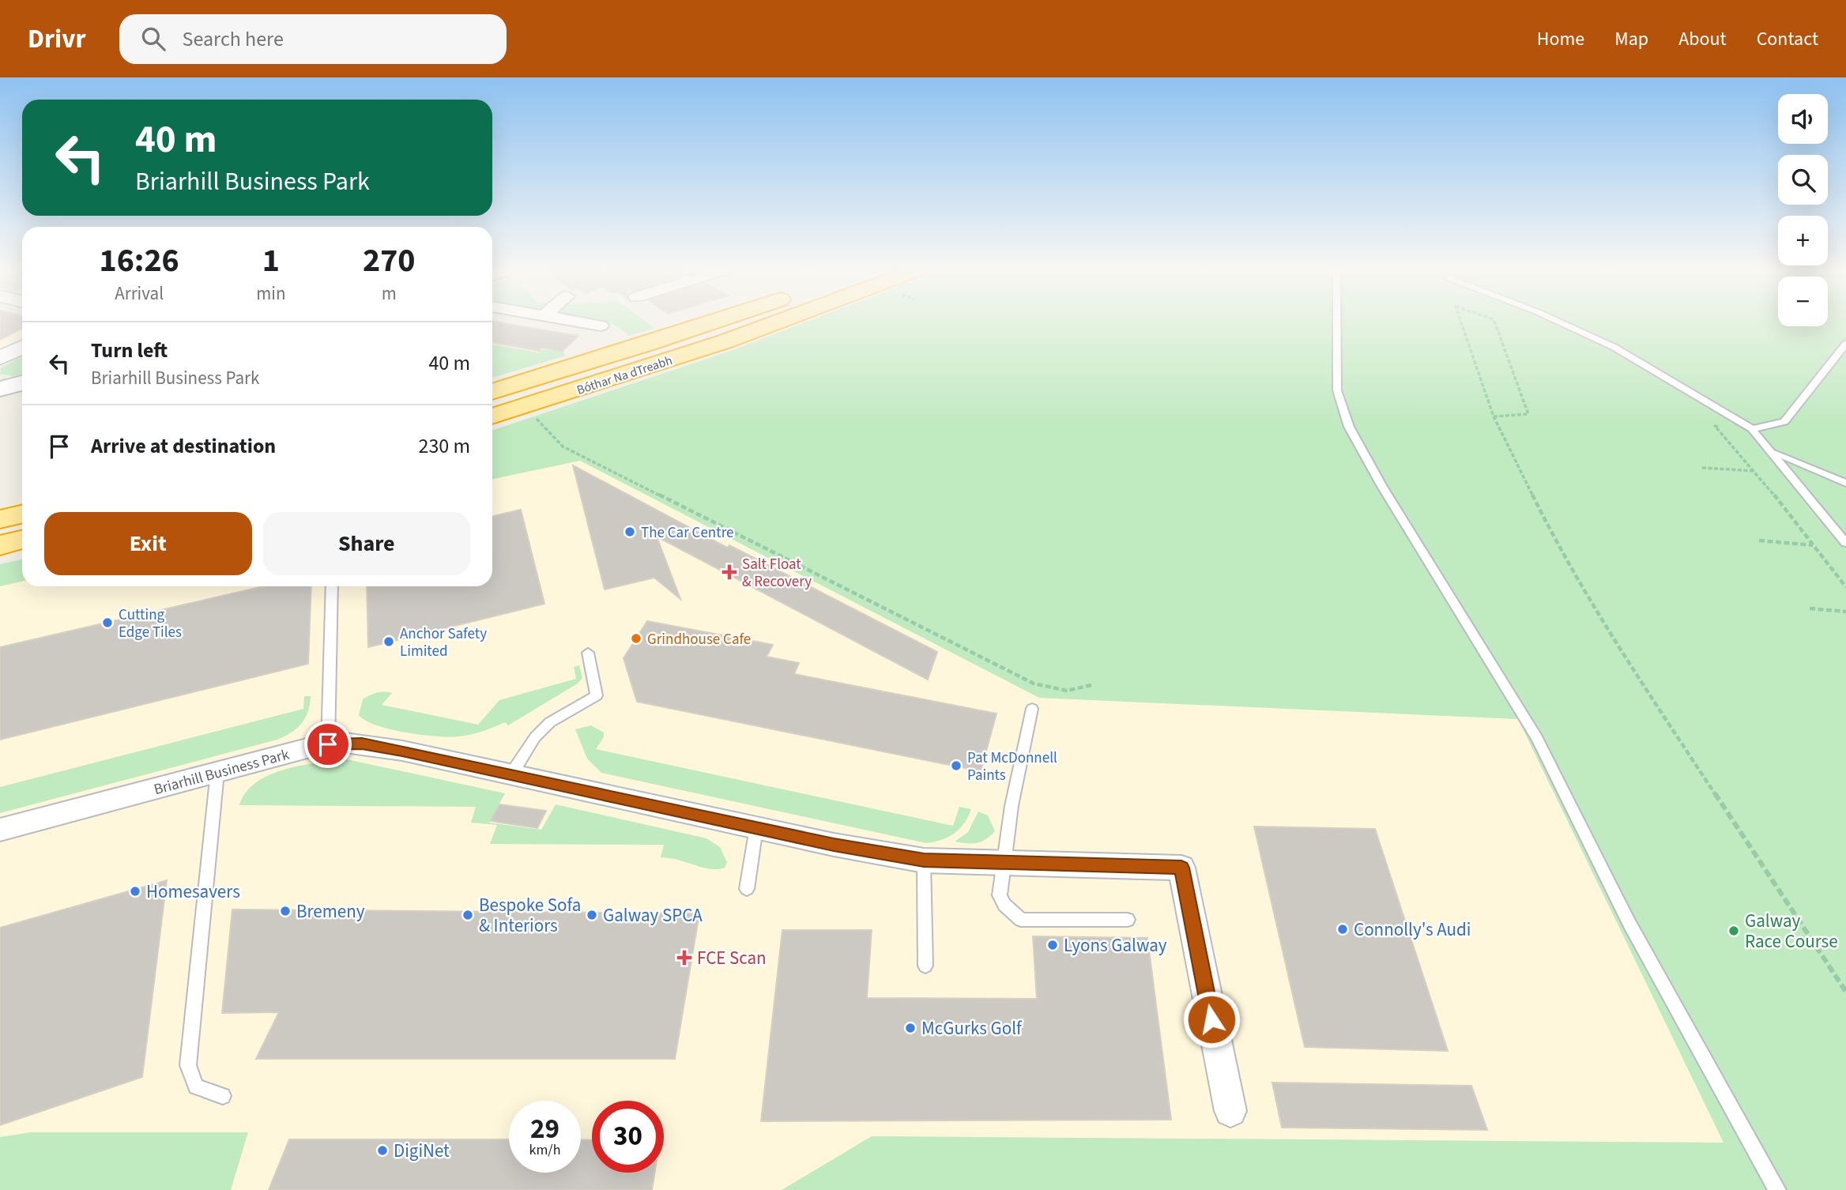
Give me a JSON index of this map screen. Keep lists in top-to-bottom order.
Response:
{
  "streets": {
    "highway": ["Bóthar Na dTreabh"],
    "street": ["Briarhill Business Park"]
  },
  "places": {
    "other": [
      "The Car Centre",
      "Cutting Edge Tiles",
      "Grindhouse Cafe",
      "Anchor Safety Limited",
      "Pat McDonnell Paints",
      "Homesavers",
      "Bremeny",
      "Bespoke Sofa & Interiors",
      "Galway SPCA",
      "Connolly's Audi",
      "Galway Race Course",
      "Lyons Galway",
      "McGurks Golf",
      "DigiNet"
    ],
    "health": ["Salt Float & Recovery", "FCE Scan"]
  },
  "page": {
    "header": "Drivr",
    "search": "Search here",
    "nav": [
      "Home",
      "Map",
      "About",
      "Contact"
    ],
    "map_buttons": ["+", "−"],
    "turn": ["40 m", "Briarhill Business Park"],
    "eta": [
      "16:26",
      "Arrival",
      "1",
      "min",
      "270",
      "m"
    ],
    "list": [
      {
        "name": "Turn left",
        "note": "Briarhill Business Park",
        "value": "40 m"
      },
      {
        "name": "Arrive at destination",
        "value": "230 m"
      }
    ],
    "buttons": ["Exit", "Share"],
    "speed": "29 km/h",
    "limit": "30"
  }
}
